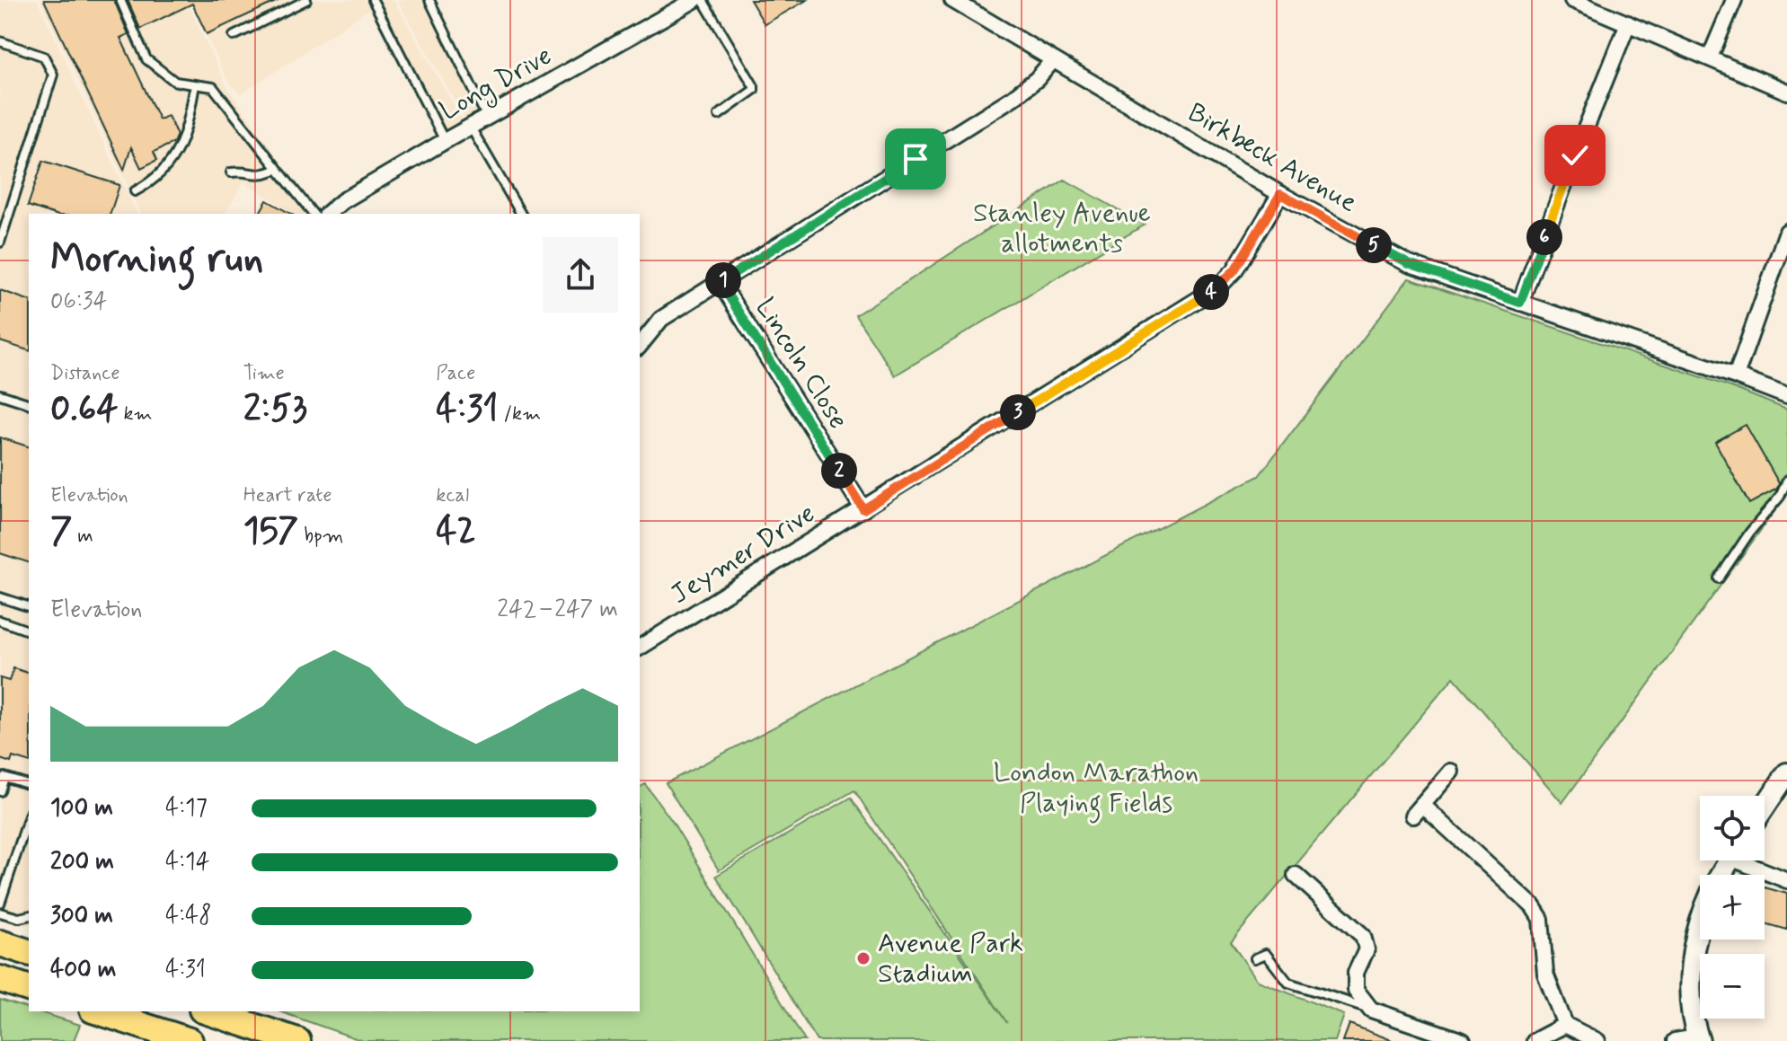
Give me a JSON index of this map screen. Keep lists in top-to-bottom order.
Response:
{
  "streets": {
    "street": [
      "Long Drive",
      "Birkbeck Avenue",
      "Lincoln Close",
      "Jeymer Drive"
    ]
  },
  "crossings": [
    ["Birkbeck Avenue", "Jeymer Drive"],
    ["Lincoln Close", "Jeymer Drive"]
  ],
  "parks": ["Stanley Avenue allotments", "London Marathon Playing Fields"],
  "places": ["Avenue Park Stadium"],
  "page": {
    "heading": ["Morning run", "06:34"],
    "pins": [
      "6",
      "5",
      "1",
      "4",
      "3",
      "2"
    ],
    "stats": [
      ["Distance", "0.64 km"],
      ["Time", "2:53"],
      ["Pace", "4:31 /km"],
      ["Elevation", "7 m"],
      ["Heart rate", "157 bpm"],
      ["kcal", "42"]
    ],
    "chart": ["Elevation", "242–247 m"],
    "list": [
      {
        "name": "100 m",
        "note": "4:17"
      },
      {
        "name": "200 m",
        "note": "4:14"
      },
      {
        "name": "300 m",
        "note": "4:48"
      },
      {
        "name": "400 m",
        "note": "4:31"
      }
    ],
    "map_buttons": ["+", "−"]
  }
}
